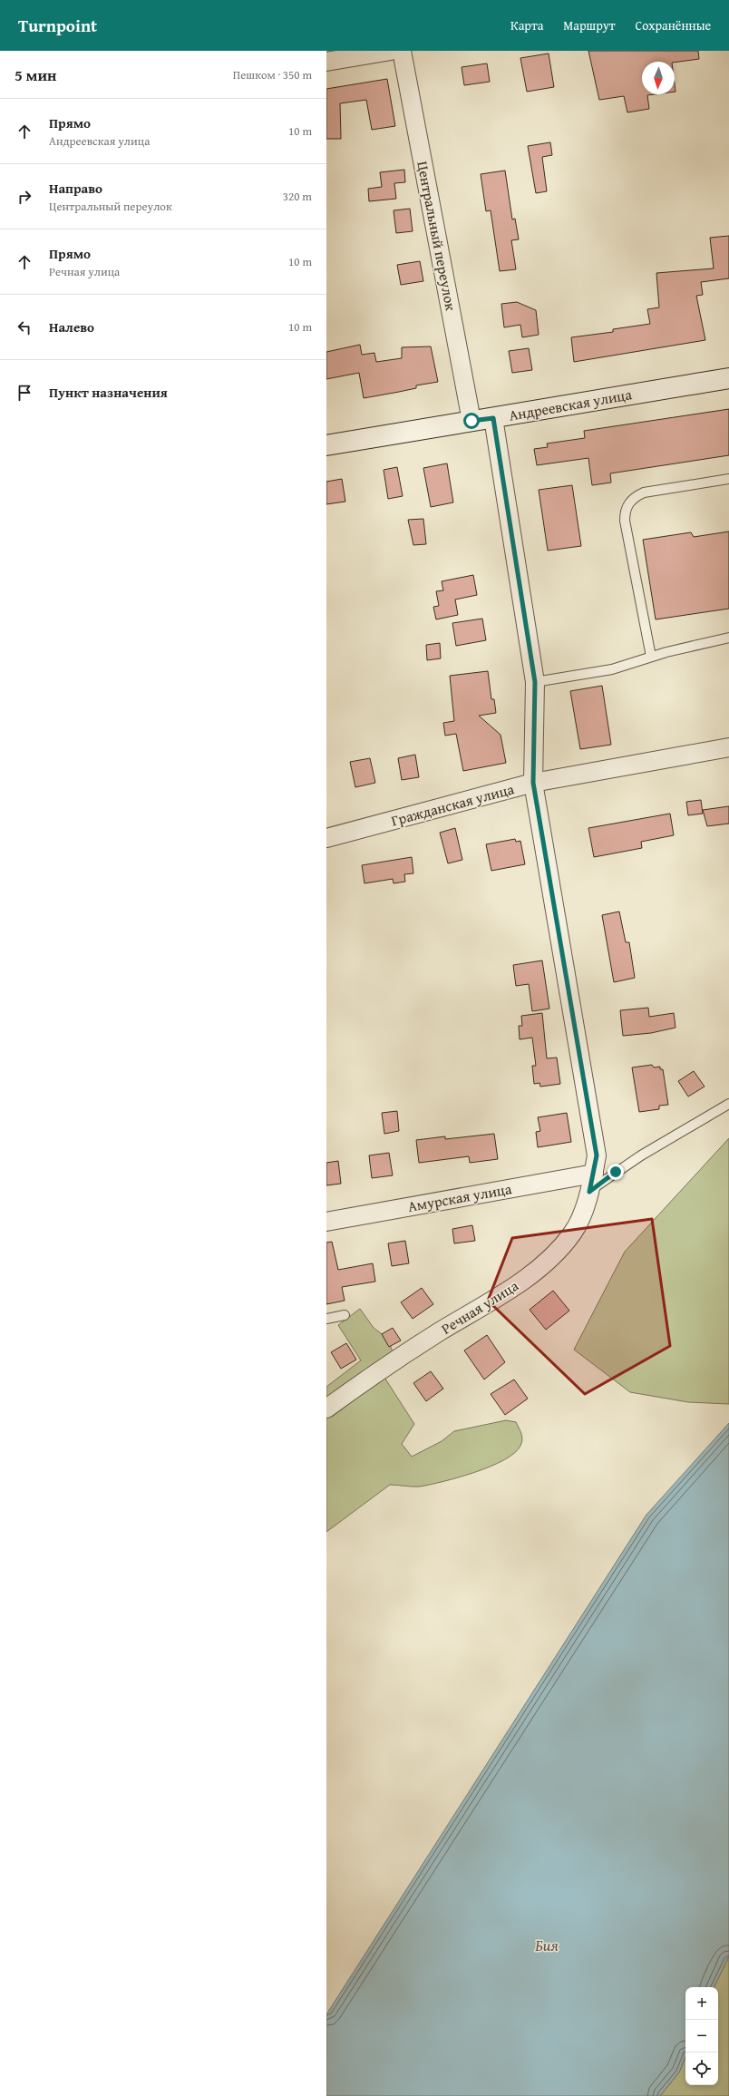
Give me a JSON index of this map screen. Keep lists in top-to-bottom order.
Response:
{
  "streets": {
    "street": [
      "Центральный переулок",
      "Андреевская улица",
      "Гражданская улица",
      "Амурская улица",
      "Речная улица"
    ]
  },
  "crossings": [
    ["Центральный переулок", "Андреевская улица"],
    ["Амурская улица", "Речная улица"]
  ],
  "water": ["Бия"],
  "north": "bottom",
  "page": {
    "header": "Turnpoint",
    "nav": ["Карта", "Маршрут", "Сохранённые"],
    "heading": ["5 мин", "Пешком · 350 m"],
    "list": [
      ["Прямо", "Андреевская улица", "10 m"],
      ["Направо", "Центральный переулок", "320 m"],
      ["Прямо", "Речная улица", "10 m"],
      ["Налево", "10 m"],
      "Пункт назначения"
    ],
    "map_buttons": ["+", "−"]
  }
}
